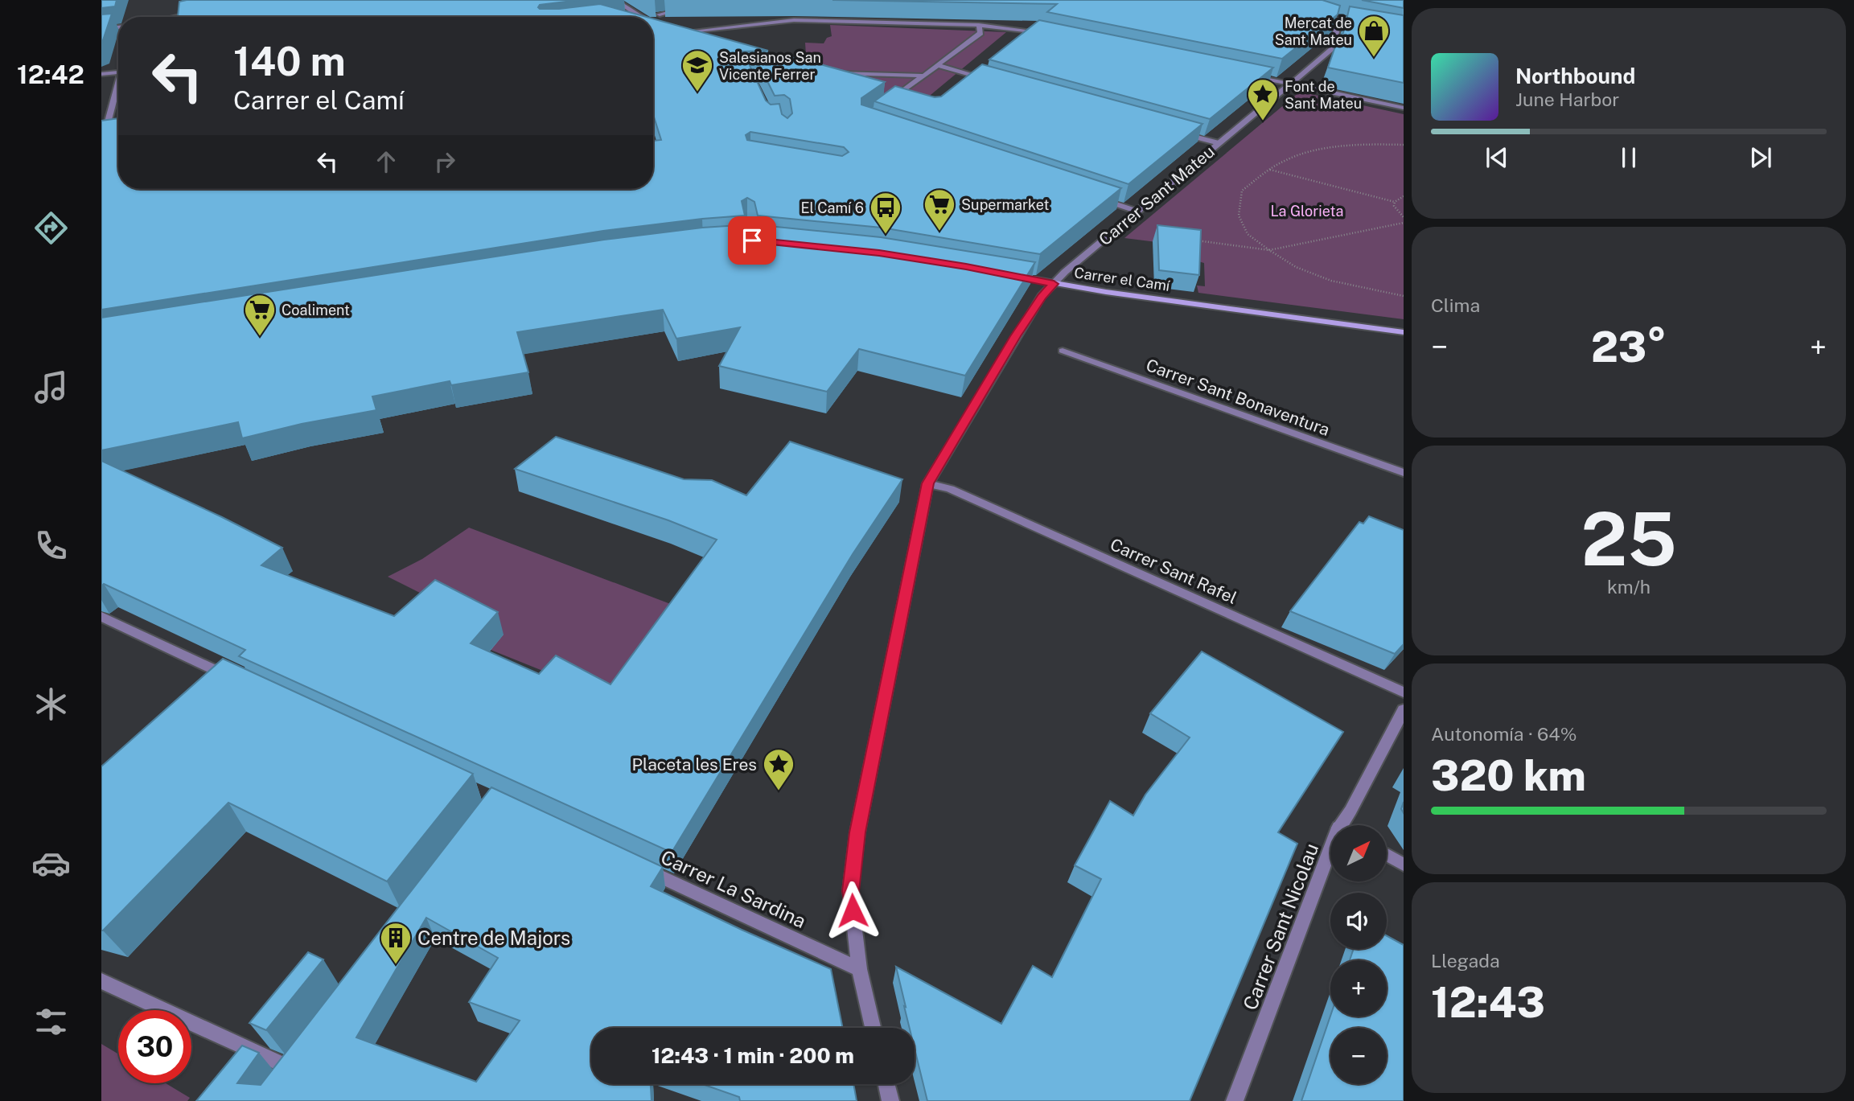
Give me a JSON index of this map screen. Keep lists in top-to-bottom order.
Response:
{
  "streets": {
    "street": [
      "Carrer Sant Mateu",
      "Carrer el Camí",
      "Carrer Sant Bonaventura",
      "Carrer Sant Rafel",
      "Carrer La Sardina",
      "Carrer Sant Nicolau"
    ]
  },
  "crossings": [
    ["Carrer Sant Mateu", "Carrer el Camí"],
    ["Carrer Sant Mateu", "Carrer Sant Rafel"],
    ["Carrer Sant Mateu", "Carrer La Sardina"]
  ],
  "parks": ["La Glorieta"],
  "places": {
    "shop": ["Mercat de Sant Mateu"],
    "school or university": ["Salesianos San Vicente Ferrer"],
    "place": ["Font de Sant Mateu", "Placeta les Eres"],
    "supermarket": ["Supermarket", "Coaliment"],
    "bus stop": ["El Camí 6"],
    "building": ["Centre de Majors"]
  },
  "north": "top right",
  "page": {
    "tabs": "12:42",
    "turn": ["140 m", "Carrer el Camí"],
    "song": ["Northbound", "June Harbor"],
    "tile": [
      "Clima",
      ["25", "km/h"],
      ["Autonomía · 64%", "320 km"],
      ["Llegada", "12:43"]
    ],
    "heat": ["−", "23°", "+"],
    "map_buttons": ["+", "−"],
    "limit": "30",
    "trip": "12:43 · 1 min · 200 m"
  }
}
